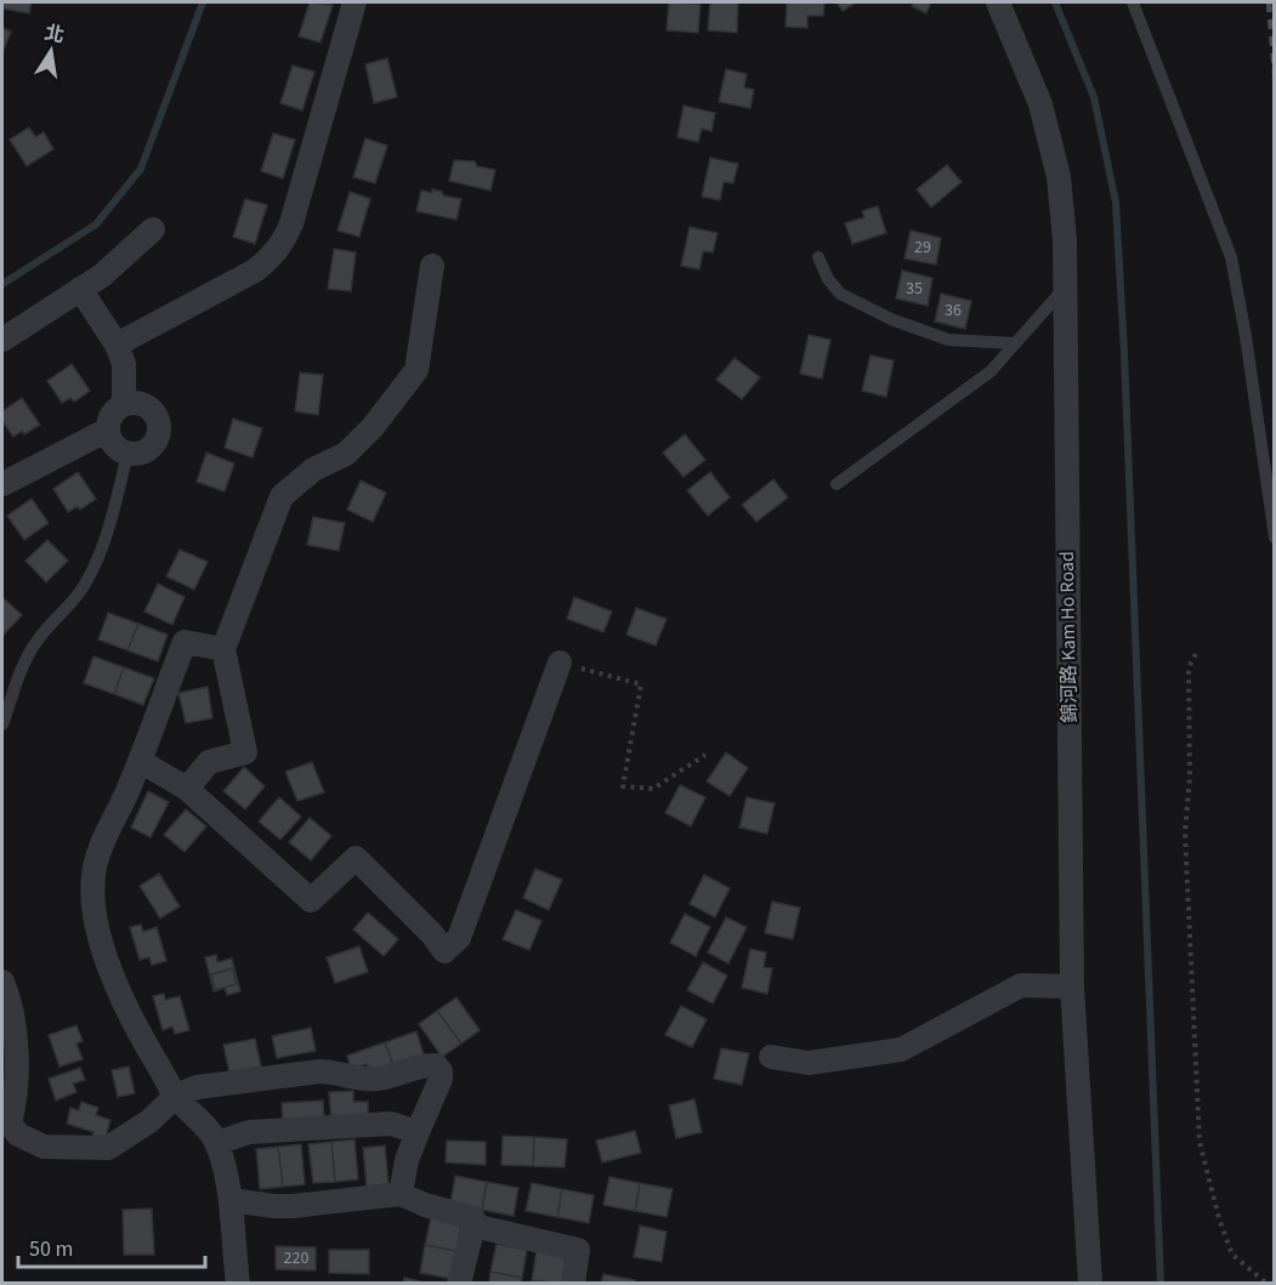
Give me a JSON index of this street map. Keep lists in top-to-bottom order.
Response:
{
  "streets": {
    "street": ["錦河路 Kam Ho Road"]
  },
  "house_numbers": [
    "29",
    "35",
    "36",
    "220"
  ],
  "scale_bar": "50 m",
  "north": "top"
}
